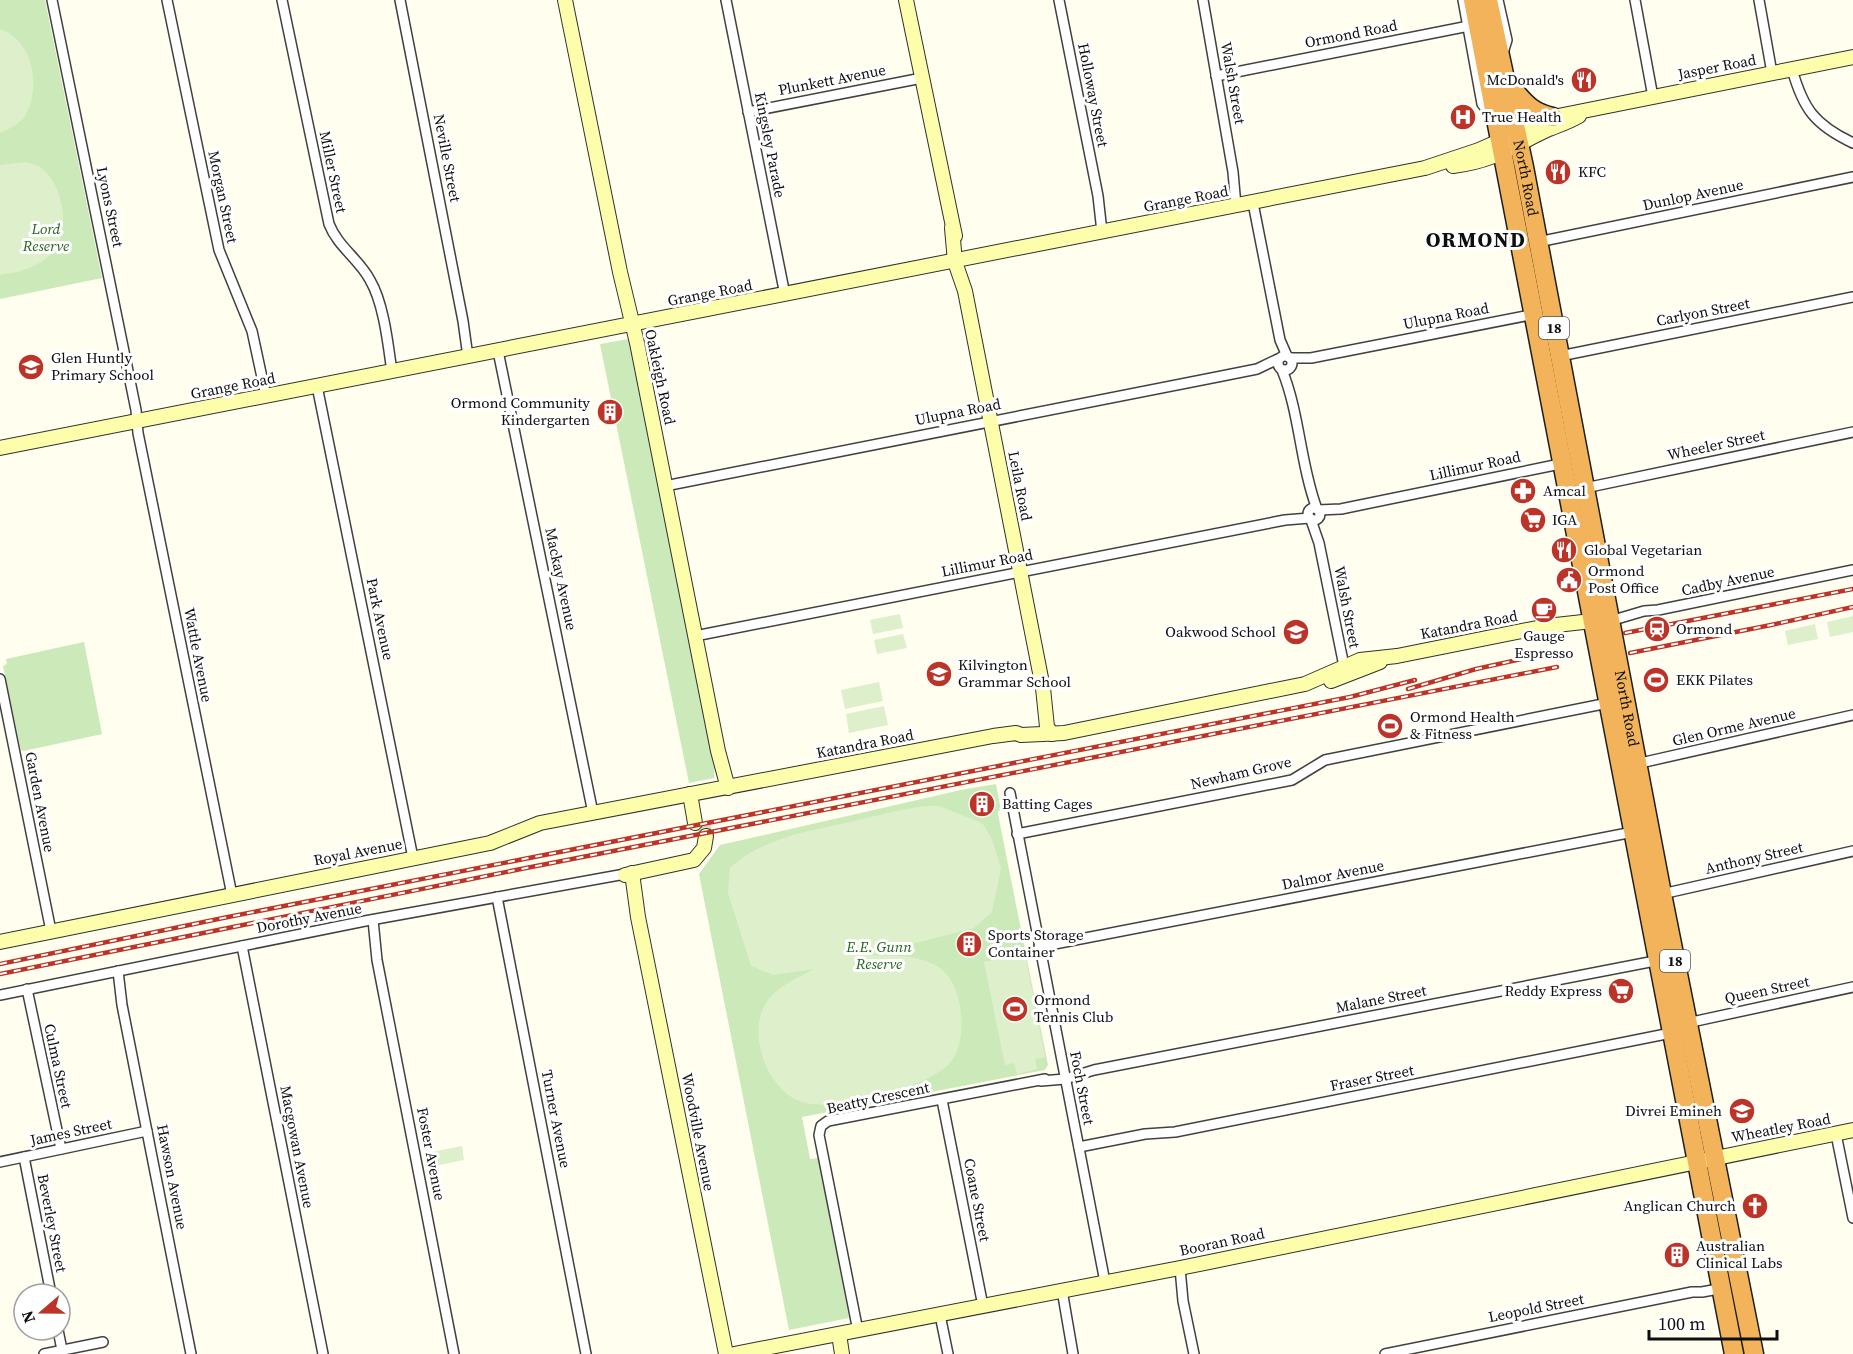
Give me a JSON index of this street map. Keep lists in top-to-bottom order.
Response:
{
  "streets": {
    "highway": ["North Road", "18"],
    "street": [
      "Ormond Road",
      "Jasper Road",
      "Plunkett Avenue",
      "Walsh Street",
      "Holloway Street",
      "Kingsley Parade",
      "Neville Street",
      "Miller Street",
      "Dunlop Avenue",
      "Morgan Street",
      "Grange Road",
      "Lyons Street",
      "Carlyon Street",
      "Ulupna Road",
      "Oakleigh Road",
      "Wheeler Street",
      "Lillimur Road",
      "Leila Road",
      "Mackay Avenue",
      "Cadby Avenue",
      "Park Avenue",
      "Katandra Road",
      "Wattle Avenue",
      "Glen Orme Avenue",
      "Newham Grove",
      "Garden Avenue",
      "Royal Avenue",
      "Anthony Street",
      "Dalmor Avenue",
      "Dorothy Avenue",
      "Queen Street",
      "Malane Street",
      "Culma Street",
      "Fraser Street",
      "Foch Street",
      "Beatty Crescent",
      "Turner Avenue",
      "Wheatley Road",
      "James Street",
      "Woodville Avenue",
      "Macgowan Avenue",
      "Foster Avenue",
      "Hawson Avenue",
      "Coane Street",
      "Beverley Street",
      "Booran Road",
      "Leopold Street"
    ]
  },
  "crossings": [
    ["Ormond Road", "Walsh Street"],
    ["Ormond Road", "North Road"],
    ["Jasper Road", "North Road"],
    ["Jasper Road", "Grange Road"],
    ["Plunkett Avenue", "Kingsley Parade"],
    ["Plunkett Avenue", "Leila Road"],
    ["Walsh Street", "Grange Road"],
    ["Walsh Street", "Ulupna Road"],
    ["Walsh Street", "Lillimur Road"],
    ["Walsh Street", "Katandra Road"],
    ["Holloway Street", "Grange Road"],
    ["Kingsley Parade", "Grange Road"],
    ["Neville Street", "Grange Road"],
    ["Miller Street", "Grange Road"],
    ["North Road", "Dunlop Avenue"],
    ["North Road", "Grange Road"],
    ["North Road", "Carlyon Street"],
    ["North Road", "Ulupna Road"],
    ["North Road", "Wheeler Street"],
    ["North Road", "Lillimur Road"],
    ["North Road", "Cadby Avenue"],
    ["North Road", "Katandra Road"],
    ["North Road", "Glen Orme Avenue"],
    ["North Road", "Newham Grove"],
    ["North Road", "Anthony Street"],
    ["North Road", "Dalmor Avenue"],
    ["North Road", "Queen Street"],
    ["North Road", "Malane Street"],
    ["North Road", "Fraser Street"],
    ["North Road", "Wheatley Road"],
    ["North Road", "Booran Road"],
    ["North Road", "Leopold Street"],
    ["Morgan Street", "Grange Road"],
    ["Grange Road", "Lyons Street"],
    ["Grange Road", "Oakleigh Road"],
    ["Grange Road", "Leila Road"],
    ["Grange Road", "Mackay Avenue"],
    ["Grange Road", "Park Avenue"],
    ["Grange Road", "Wattle Avenue"],
    ["Lyons Street", "Wattle Avenue"],
    ["Ulupna Road", "Oakleigh Road"],
    ["Ulupna Road", "Leila Road"],
    ["Oakleigh Road", "Lillimur Road"],
    ["Oakleigh Road", "Katandra Road"],
    ["Oakleigh Road", "Royal Avenue"],
    ["Lillimur Road", "Leila Road"],
    ["Leila Road", "Katandra Road"],
    ["Mackay Avenue", "Royal Avenue"],
    ["Cadby Avenue", "Katandra Road"],
    ["Park Avenue", "Royal Avenue"],
    ["Katandra Road", "Royal Avenue"],
    ["Wattle Avenue", "Royal Avenue"],
    ["Newham Grove", "Foch Street"],
    ["Garden Avenue", "Royal Avenue"],
    ["Dalmor Avenue", "Foch Street"],
    ["Dorothy Avenue", "Culma Street"],
    ["Dorothy Avenue", "Turner Avenue"],
    ["Dorothy Avenue", "Woodville Avenue"],
    ["Dorothy Avenue", "Macgowan Avenue"],
    ["Dorothy Avenue", "Foster Avenue"],
    ["Dorothy Avenue", "Hawson Avenue"],
    ["Malane Street", "Foch Street"],
    ["Malane Street", "Beatty Crescent"],
    ["Culma Street", "James Street"],
    ["Fraser Street", "Foch Street"],
    ["Foch Street", "Beatty Crescent"],
    ["Foch Street", "Booran Road"],
    ["Beatty Crescent", "Coane Street"],
    ["Beatty Crescent", "Booran Road"],
    ["Wheatley Road", "Booran Road"],
    ["James Street", "Hawson Avenue"],
    ["James Street", "Beverley Street"],
    ["Coane Street", "Booran Road"]
  ],
  "districts": ["ORMOND"],
  "parks": ["Lord Reserve", "E.E. Gunn Reserve"],
  "places": {
    "restaurant": ["McDonald's", "KFC", "Global Vegetarian"],
    "hospital": ["True Health"],
    "school or university": [
      "Glen Huntly Primary School",
      "Oakwood School",
      "Kilvington Grammar School",
      "Divrei Emineh"
    ],
    "building": [
      "Ormond Community Kindergarten",
      "Batting Cages",
      "Sports Storage Container",
      "Australian Clinical Labs"
    ],
    "pharmacy": ["Amcal"],
    "supermarket": ["IGA", "Reddy Express"],
    "public building": ["Ormond Post Office"],
    "cafe": ["Gauge Espresso"],
    "station": ["Ormond"],
    "sports": ["EKK Pilates", "Ormond Health & Fitness", "Ormond Tennis Club"],
    "church": ["Anglican Church"]
  },
  "scale_bar": "100 m",
  "north": "left"
}
